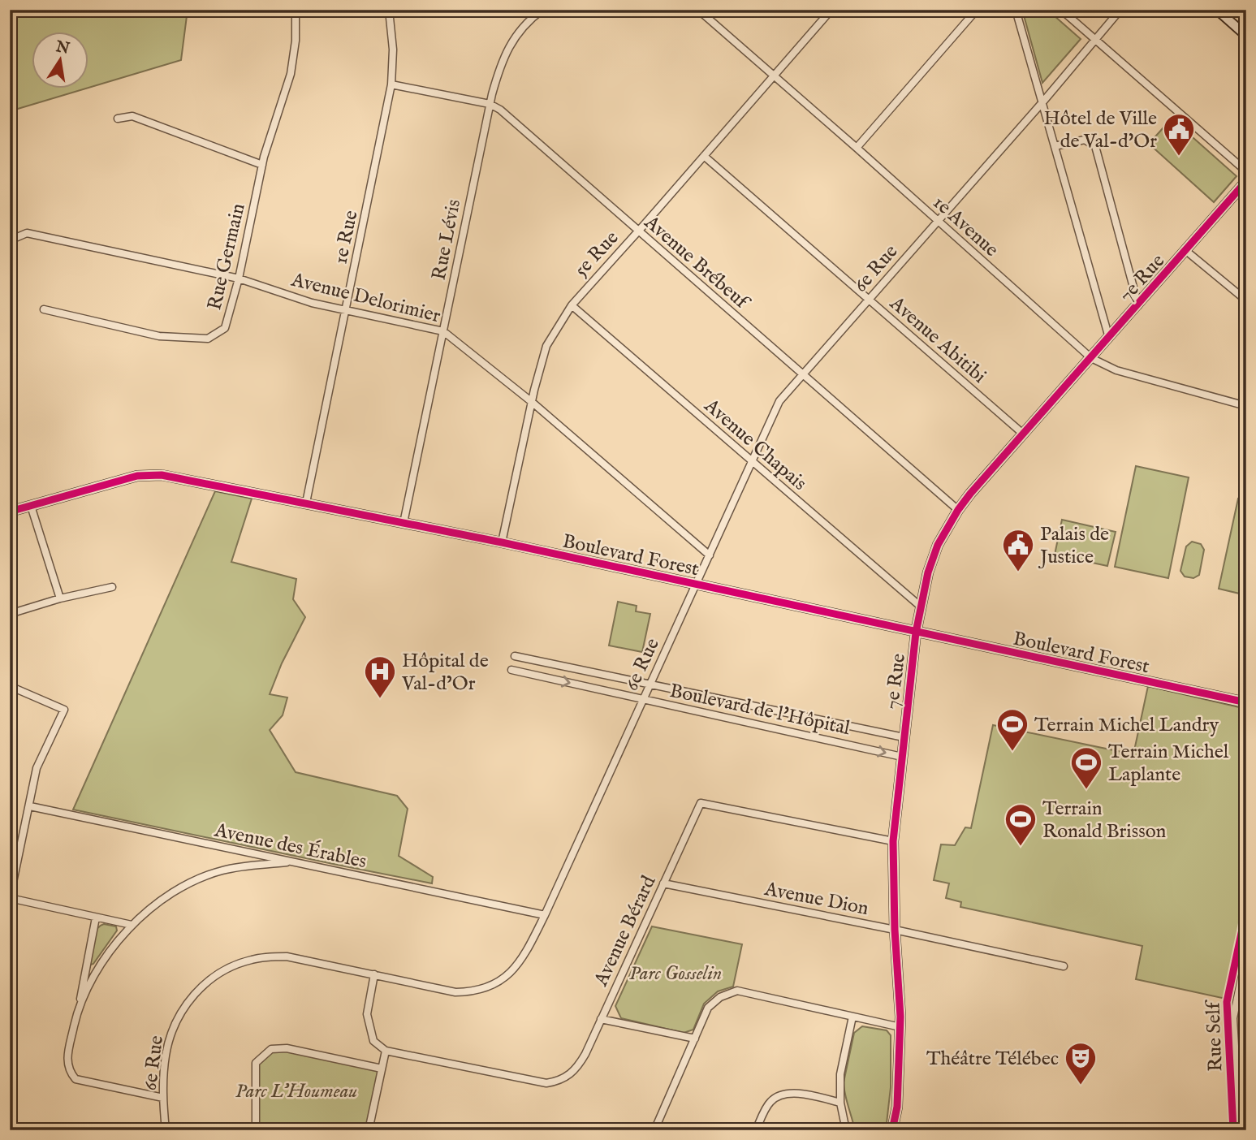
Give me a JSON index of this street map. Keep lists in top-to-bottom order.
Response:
{
  "streets": {
    "street": [
      "1e Avenue",
      "1e Rue",
      "Rue Lévis",
      "5e Rue",
      "Rue Germain",
      "Avenue Brébeuf",
      "6e Rue",
      "7e Rue",
      "Avenue Delorimier",
      "Avenue Abitibi",
      "Avenue Chapais",
      "Boulevard Forest",
      "Boulevard de l'Hôpital",
      "Avenue des Érables",
      "Avenue Dion",
      "Avenue Bérard",
      "Rue Self"
    ]
  },
  "crossings": [
    ["1e Avenue", "5e Rue"],
    ["1e Avenue", "6e Rue"],
    ["1e Avenue", "7e Rue"],
    ["1e Rue", "Avenue Brébeuf"],
    ["1e Rue", "Avenue Delorimier"],
    ["1e Rue", "Boulevard Forest"],
    ["Rue Lévis", "Avenue Brébeuf"],
    ["Rue Lévis", "Avenue Delorimier"],
    ["Rue Lévis", "Boulevard Forest"],
    ["5e Rue", "Avenue Brébeuf"],
    ["5e Rue", "Avenue Delorimier"],
    ["5e Rue", "Avenue Abitibi"],
    ["5e Rue", "Avenue Chapais"],
    ["5e Rue", "Boulevard Forest"],
    ["Rue Germain", "Avenue Delorimier"],
    ["Avenue Brébeuf", "6e Rue"],
    ["Avenue Brébeuf", "7e Rue"],
    ["6e Rue", "Avenue Delorimier"],
    ["6e Rue", "Avenue Abitibi"],
    ["6e Rue", "Avenue Chapais"],
    ["6e Rue", "Boulevard Forest"],
    ["6e Rue", "Boulevard de l'Hôpital"],
    ["6e Rue", "Avenue des Érables"],
    ["7e Rue", "Avenue Abitibi"],
    ["7e Rue", "Avenue Chapais"],
    ["7e Rue", "Boulevard Forest"],
    ["7e Rue", "Boulevard de l'Hôpital"],
    ["7e Rue", "Avenue Dion"],
    ["7e Rue", "Avenue Bérard"],
    ["Avenue Dion", "Avenue Bérard"]
  ],
  "parks": ["Parc Gosselin", "Parc L'Houmeau"],
  "places": {
    "public building": ["Hôtel de Ville de Val-d'Or", "Palais de Justice"],
    "hospital": ["Hôpital de Val-d’Or"],
    "sports": ["Terrain Michel Landry", "Terrain Michel Laplante", "Terrain Ronald Brisson"],
    "theatre": ["Théâtre Télébec"]
  },
  "north": "top"
}
